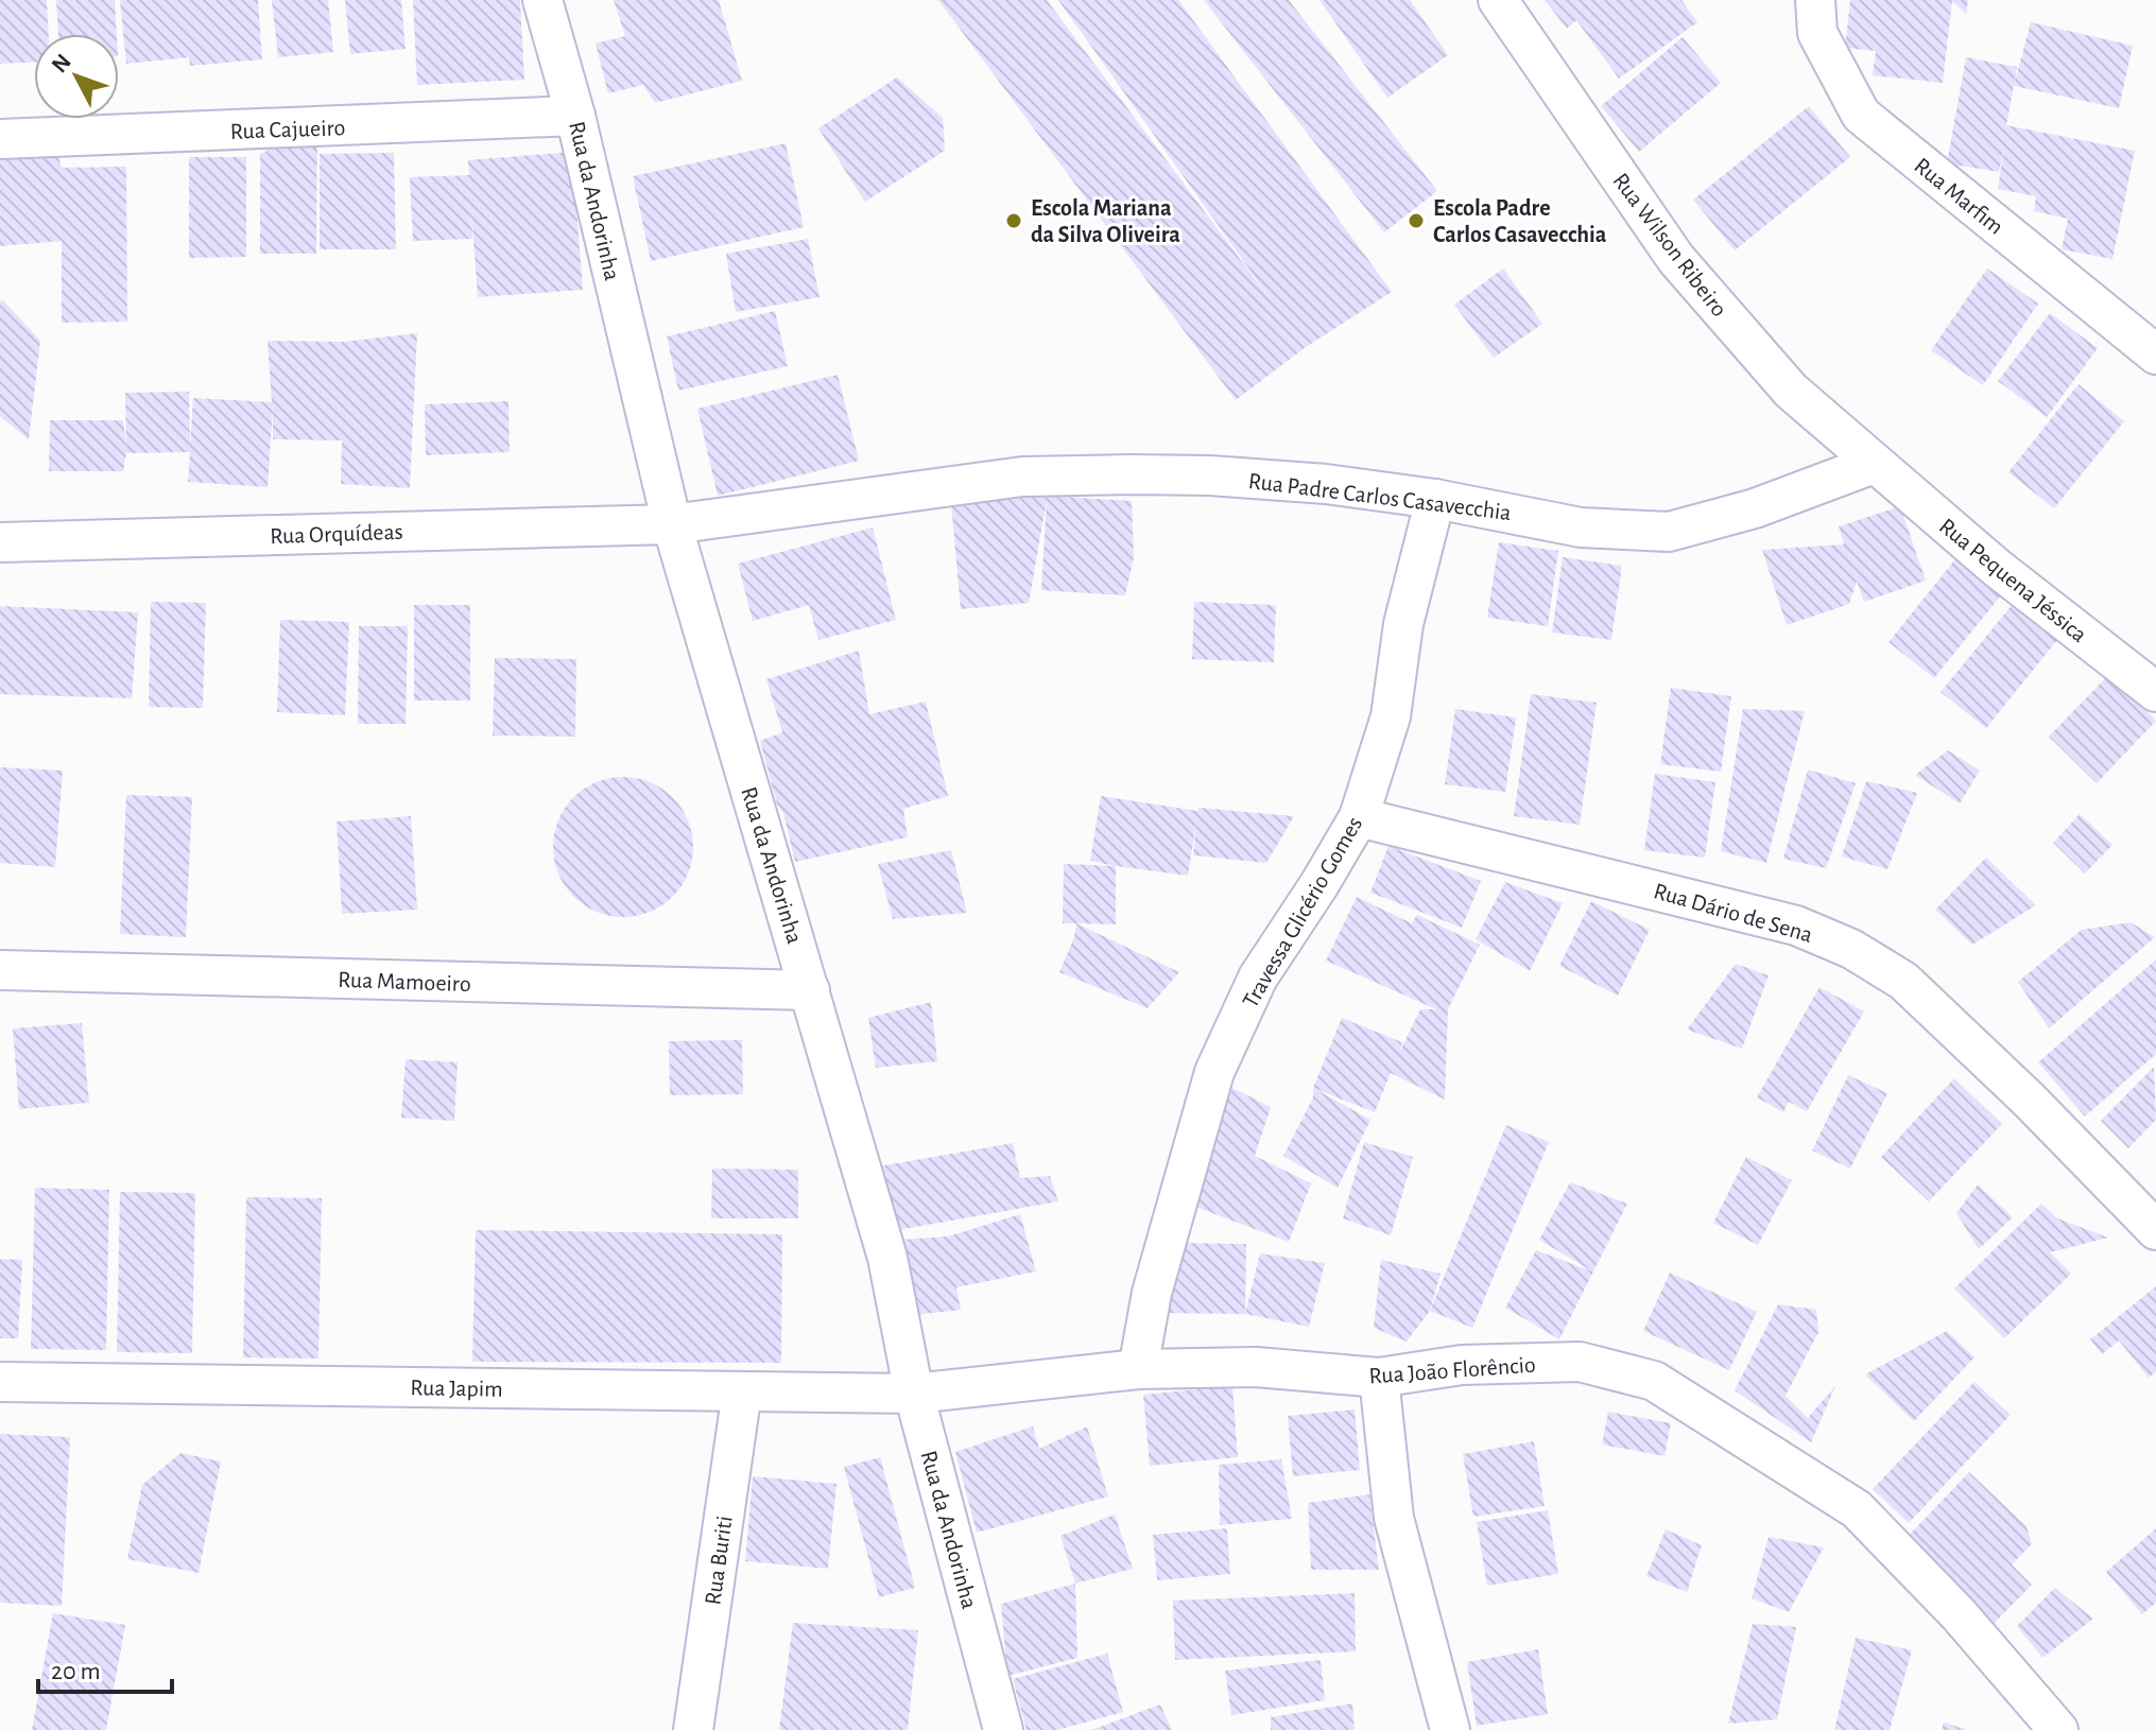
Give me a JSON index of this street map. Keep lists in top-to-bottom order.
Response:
{
  "streets": {
    "street": [
      "Rua Cajueiro",
      "Rua Marfim",
      "Rua da Andorinha",
      "Rua Wilson Ribeiro",
      "Rua Padre Carlos Casavecchia",
      "Rua Orquídeas",
      "Rua Pequena Jéssica",
      "Travessa Glicério Gomes",
      "Rua Dário de Sena",
      "Rua Mamoeiro",
      "Rua João Florêncio",
      "Rua Japim",
      "Rua Buriti"
    ]
  },
  "crossings": [
    ["Rua Cajueiro", "Rua da Andorinha"],
    ["Rua da Andorinha", "Rua Padre Carlos Casavecchia"],
    ["Rua da Andorinha", "Rua Orquídeas"],
    ["Rua da Andorinha", "Rua Mamoeiro"],
    ["Rua da Andorinha", "Rua João Florêncio"],
    ["Rua da Andorinha", "Rua Japim"],
    ["Rua Wilson Ribeiro", "Rua Padre Carlos Casavecchia"],
    ["Rua Wilson Ribeiro", "Rua Pequena Jéssica"],
    ["Rua Padre Carlos Casavecchia", "Rua Orquídeas"],
    ["Rua Padre Carlos Casavecchia", "Rua Pequena Jéssica"],
    ["Rua Padre Carlos Casavecchia", "Travessa Glicério Gomes"],
    ["Travessa Glicério Gomes", "Rua Dário de Sena"],
    ["Travessa Glicério Gomes", "Rua João Florêncio"],
    ["Rua João Florêncio", "Rua Japim"],
    ["Rua Japim", "Rua Buriti"]
  ],
  "places": ["Escola Mariana da Silva Oliveira", "Escola Padre Carlos Casavecchia"],
  "scale_bar": "20 m",
  "north": "top left"
}
